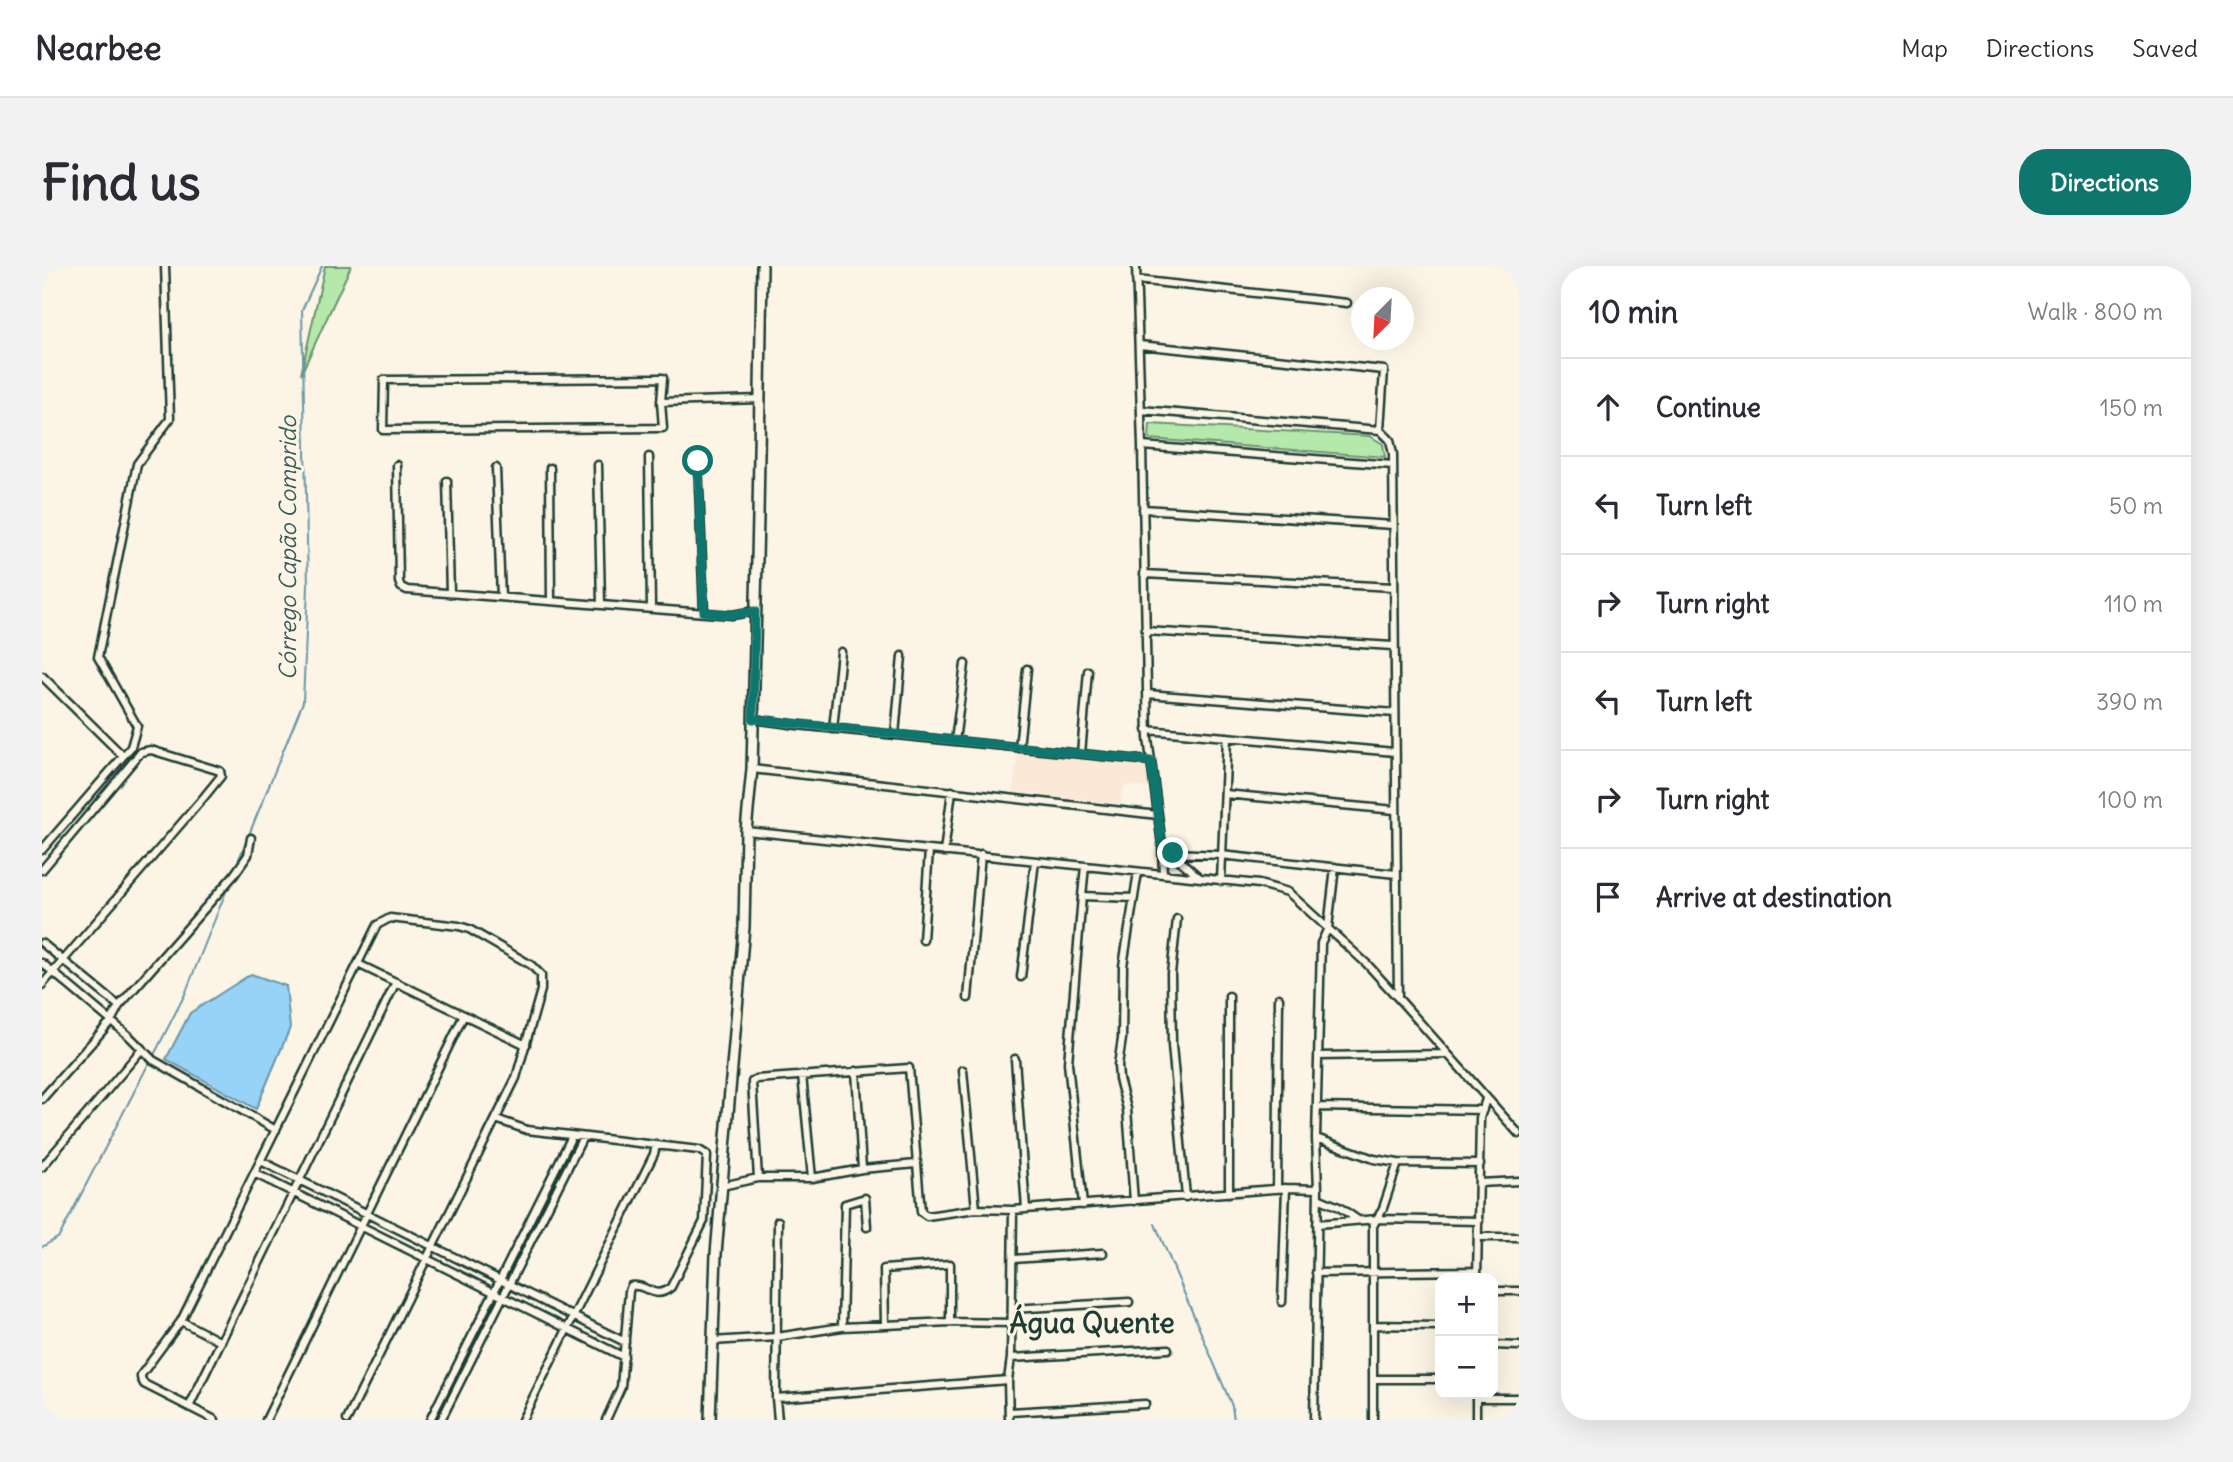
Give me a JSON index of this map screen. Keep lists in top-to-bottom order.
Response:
{
  "districts": ["Água Quente"],
  "water": ["Córrego Capão Comprido"],
  "north": "bottom left",
  "page": {
    "header": "Nearbee",
    "nav": ["Map", "Directions", "Saved"],
    "buttons": "Directions",
    "title": "Find us",
    "heading": ["10 min", "Walk · 800 m"],
    "list": [
      ["Continue", "150 m"],
      ["Turn left", "50 m"],
      ["Turn right", "110 m"],
      ["Turn left", "390 m"],
      ["Turn right", "100 m"],
      "Arrive at destination"
    ],
    "map_buttons": ["+", "−"]
  }
}
